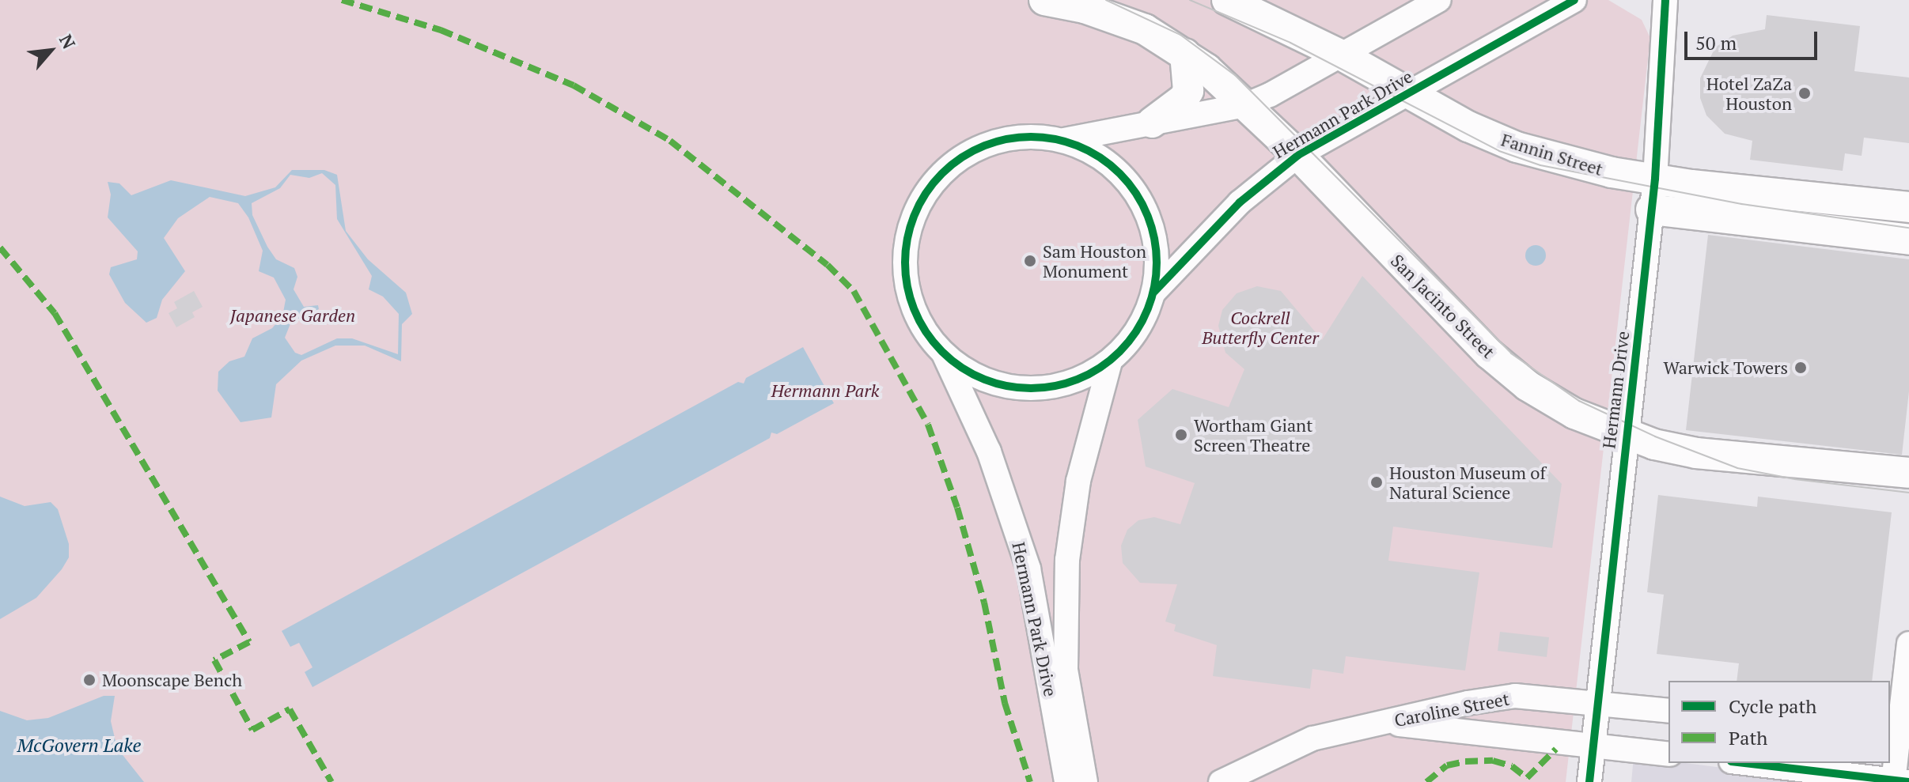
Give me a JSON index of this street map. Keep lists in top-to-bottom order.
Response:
{
  "streets": {
    "main road": ["Fannin Street", "San Jacinto Street"],
    "street": ["Hermann Park Drive", "Hermann Drive", "Caroline Street"]
  },
  "crossings": [
    ["Hermann Park Drive", "Fannin Street"],
    ["Hermann Park Drive", "San Jacinto Street"],
    ["Fannin Street", "Hermann Drive"],
    ["San Jacinto Street", "Hermann Drive"],
    ["Hermann Drive", "Caroline Street"]
  ],
  "water": ["McGovern Lake"],
  "parks": ["Japanese Garden", "Cockrell Butterfly Center", "Hermann Park"],
  "places": [
    "Hotel ZaZa Houston",
    "Sam Houston Monument",
    "Warwick Towers",
    "Wortham Giant Screen Theatre",
    "Houston Museum of Natural Science",
    "Moonscape Bench"
  ],
  "legend": ["Cycle path", "Path"],
  "scale_bar": "50 m",
  "north": "top right"
}
